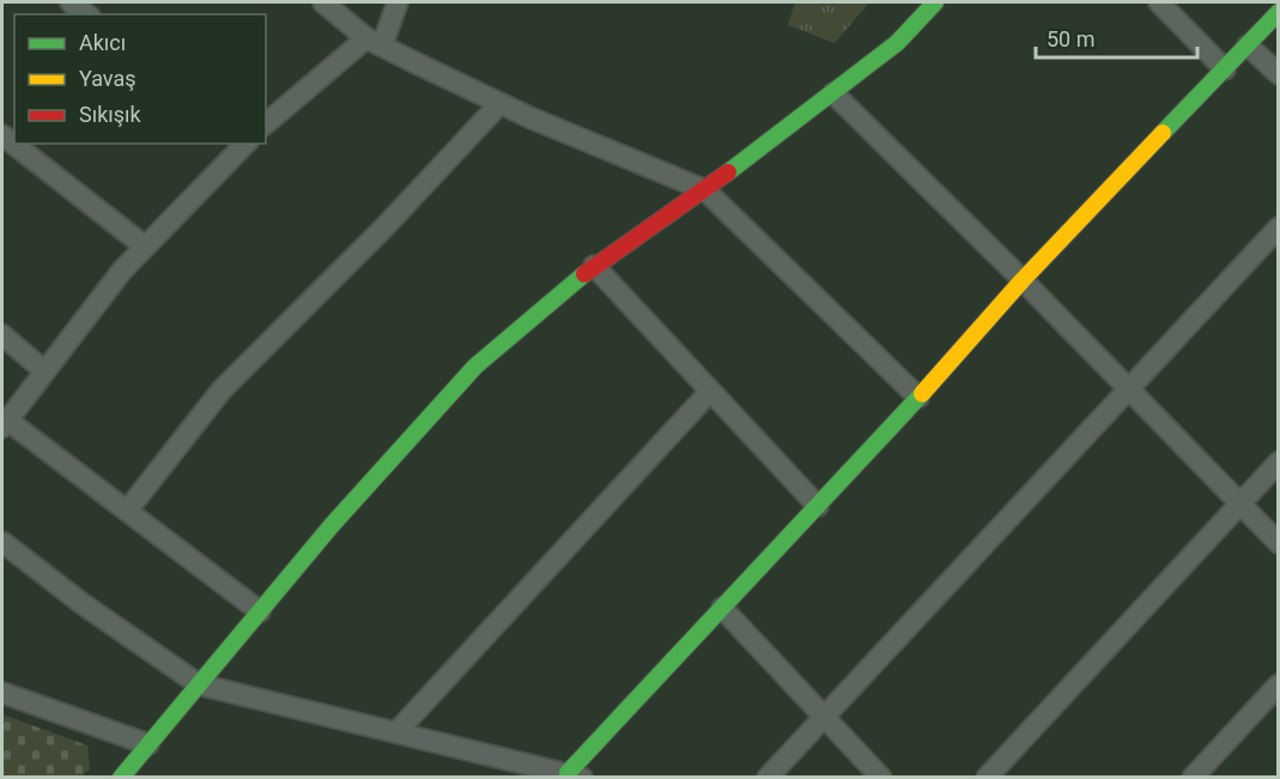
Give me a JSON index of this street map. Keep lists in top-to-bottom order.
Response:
{
  "legend": ["Akıcı", "Yavaş", "Sıkışık"],
  "scale_bar": "50 m"
}
